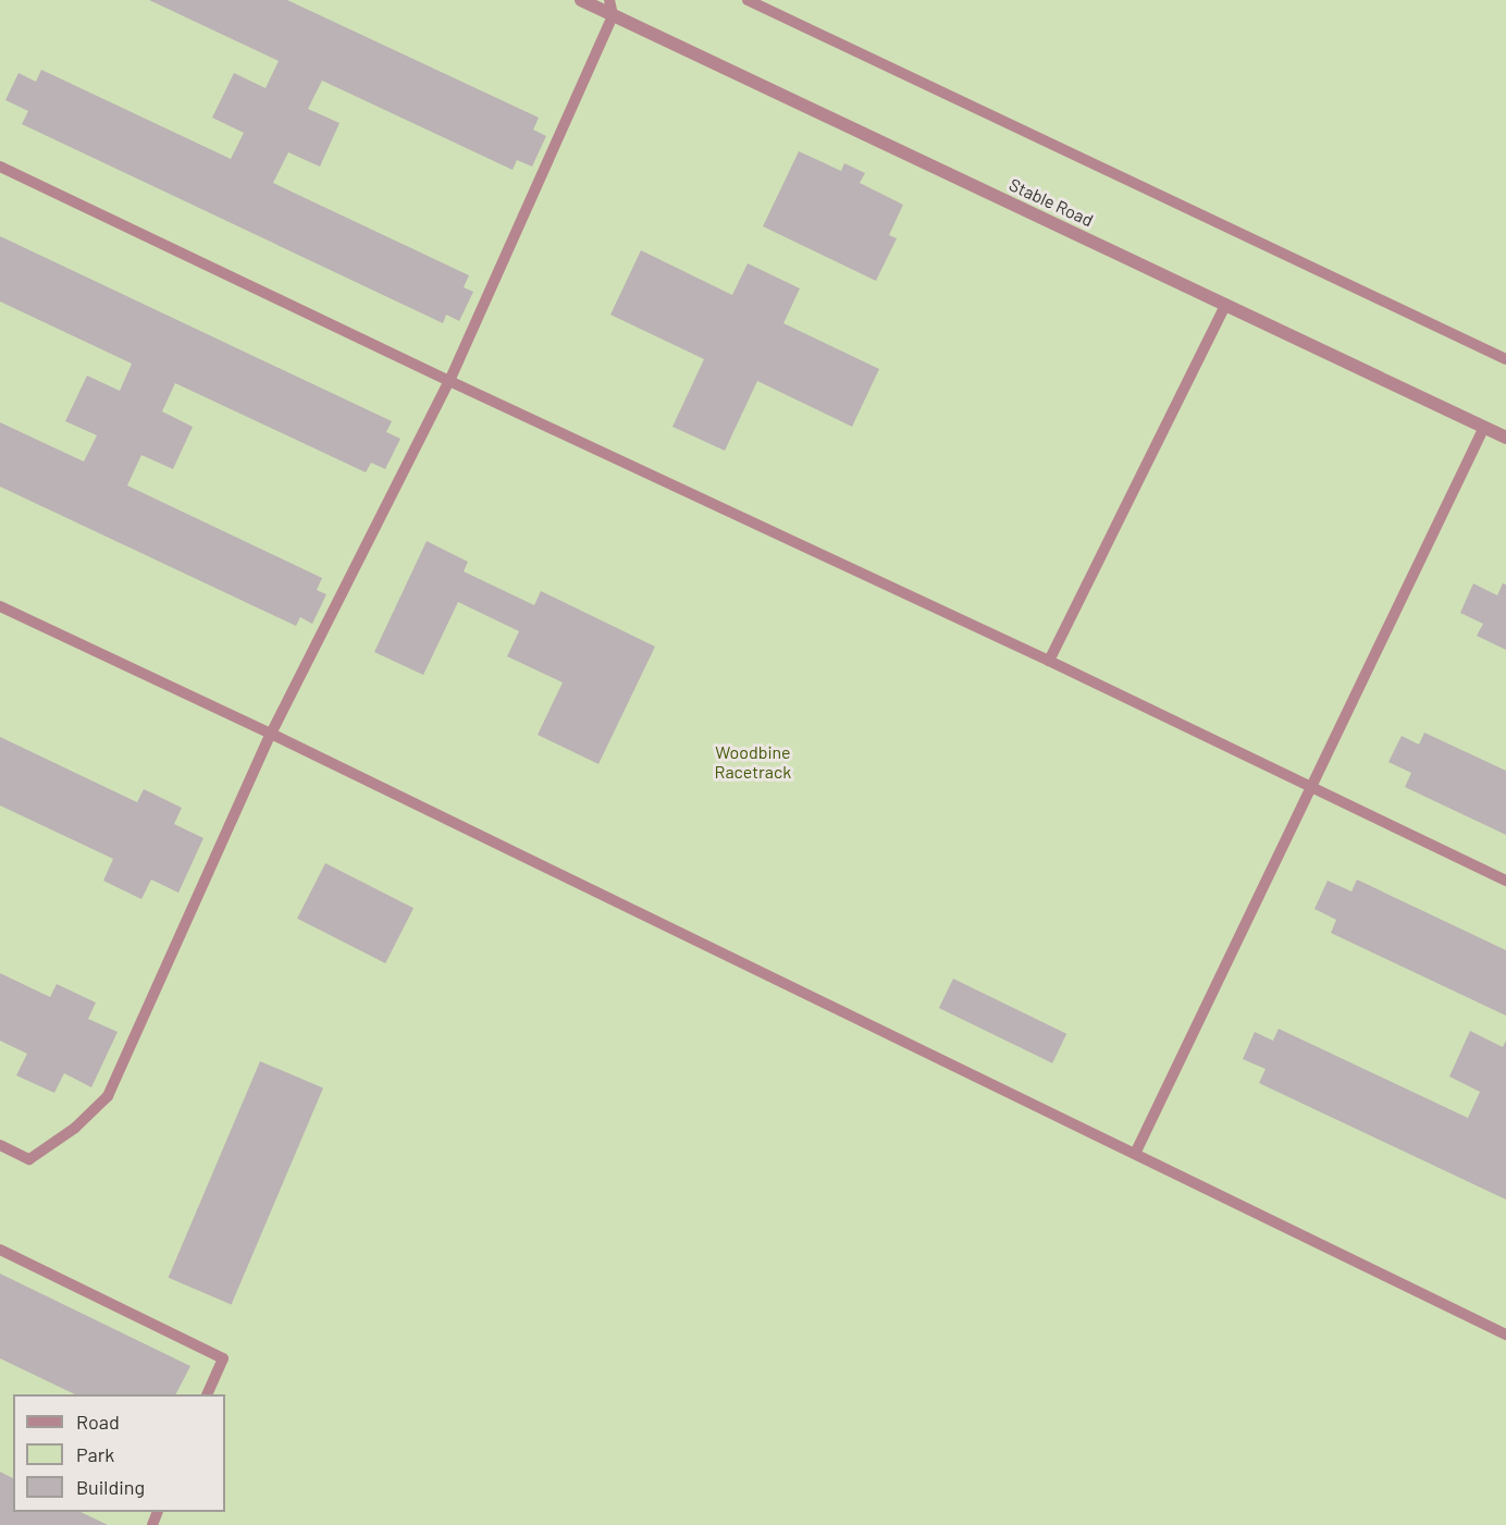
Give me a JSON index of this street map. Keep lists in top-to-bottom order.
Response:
{
  "streets": {
    "street": ["Stable Road"]
  },
  "parks": ["Woodbine Racetrack"],
  "legend": ["Road", "Park", "Building"]
}
